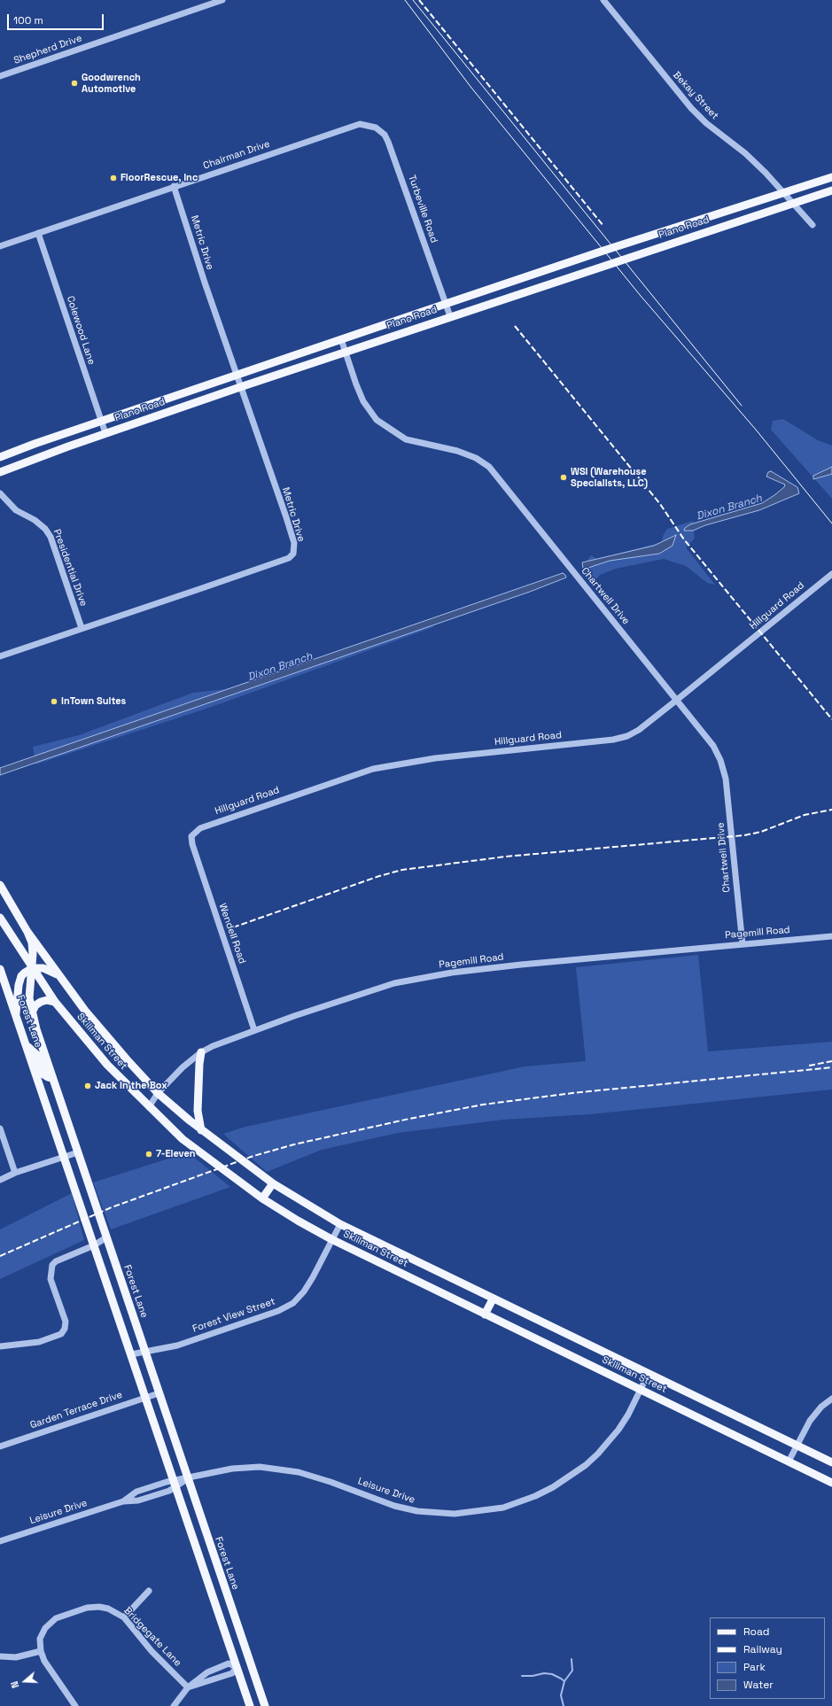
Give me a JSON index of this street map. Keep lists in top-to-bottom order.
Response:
{
  "streets": {
    "main road": ["Plano Road", "Forest Lane", "Skillman Street"],
    "street": [
      "Shepherd Drive",
      "Bekay Street",
      "Chairman Drive",
      "Turbeville Road",
      "Metric Drive",
      "Colewood Lane",
      "Presidential Drive",
      "Chartwell Drive",
      "Hillguard Road",
      "Pagemill Road",
      "Wendell Road",
      "Forest View Street",
      "Garden Terrace Drive",
      "Leisure Drive",
      "Bridgegate Lane"
    ]
  },
  "crossings": [
    ["Bekay Street", "Plano Road"],
    ["Chairman Drive", "Turbeville Road"],
    ["Chairman Drive", "Metric Drive"],
    ["Chairman Drive", "Colewood Lane"],
    ["Turbeville Road", "Plano Road"],
    ["Plano Road", "Metric Drive"],
    ["Plano Road", "Colewood Lane"],
    ["Plano Road", "Chartwell Drive"],
    ["Metric Drive", "Presidential Drive"],
    ["Chartwell Drive", "Hillguard Road"],
    ["Chartwell Drive", "Pagemill Road"],
    ["Hillguard Road", "Wendell Road"],
    ["Pagemill Road", "Wendell Road"],
    ["Pagemill Road", "Skillman Street"],
    ["Forest Lane", "Skillman Street"],
    ["Forest Lane", "Forest View Street"],
    ["Forest Lane", "Garden Terrace Drive"],
    ["Forest Lane", "Leisure Drive"],
    ["Skillman Street", "Forest View Street"],
    ["Skillman Street", "Leisure Drive"]
  ],
  "water": ["Dixon Branch"],
  "places": [
    "Goodwrench Automotive",
    "FloorRescue, Inc",
    "WSI (Warehouse Specialists, LLC)",
    "InTown Suites",
    "Jack in the Box",
    "7-Eleven"
  ],
  "legend": [
    "Road",
    "Railway",
    "Park",
    "Water"
  ],
  "scale_bar": "100 m",
  "north": "left"
}
